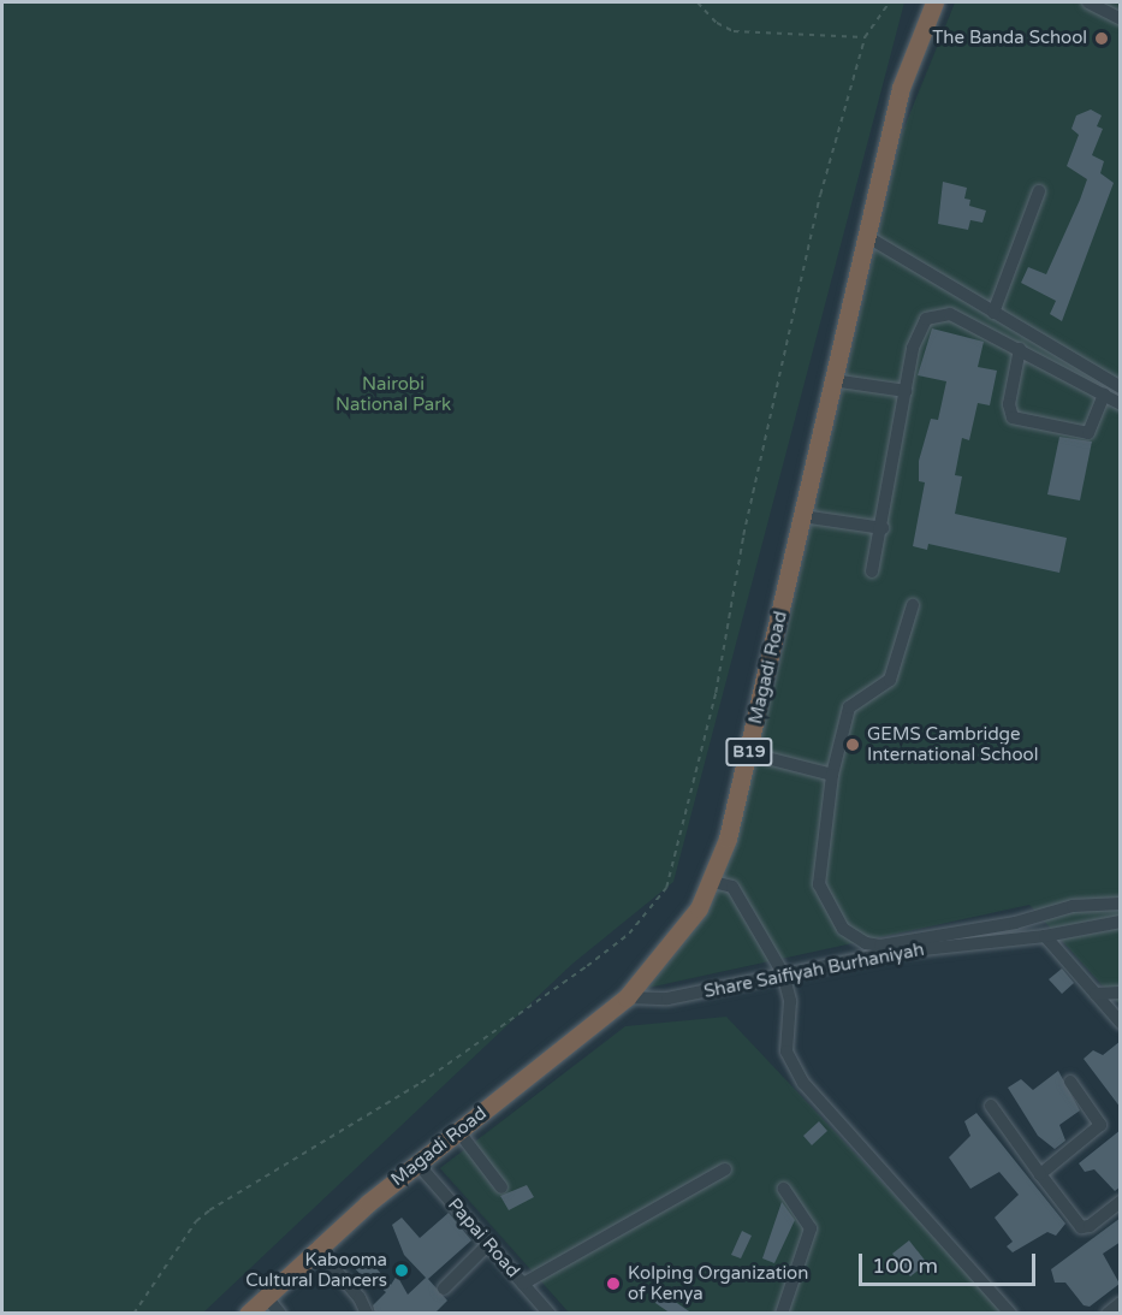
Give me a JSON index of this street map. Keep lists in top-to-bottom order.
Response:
{
  "streets": {
    "highway": ["Magadi Road", "B19"],
    "street": ["Share Saifiyah Burhaniyah", "Papai Road"]
  },
  "crossings": [
    ["Magadi Road", "Share Saifiyah Burhaniyah"],
    ["Magadi Road", "Papai Road"]
  ],
  "parks": ["Nairobi National Park"],
  "places": [
    "The Banda School",
    "GEMS Cambridge International School",
    "Kabooma Cultural Dancers",
    "Kolping Organization of Kenya"
  ],
  "scale_bar": "100 m"
}
